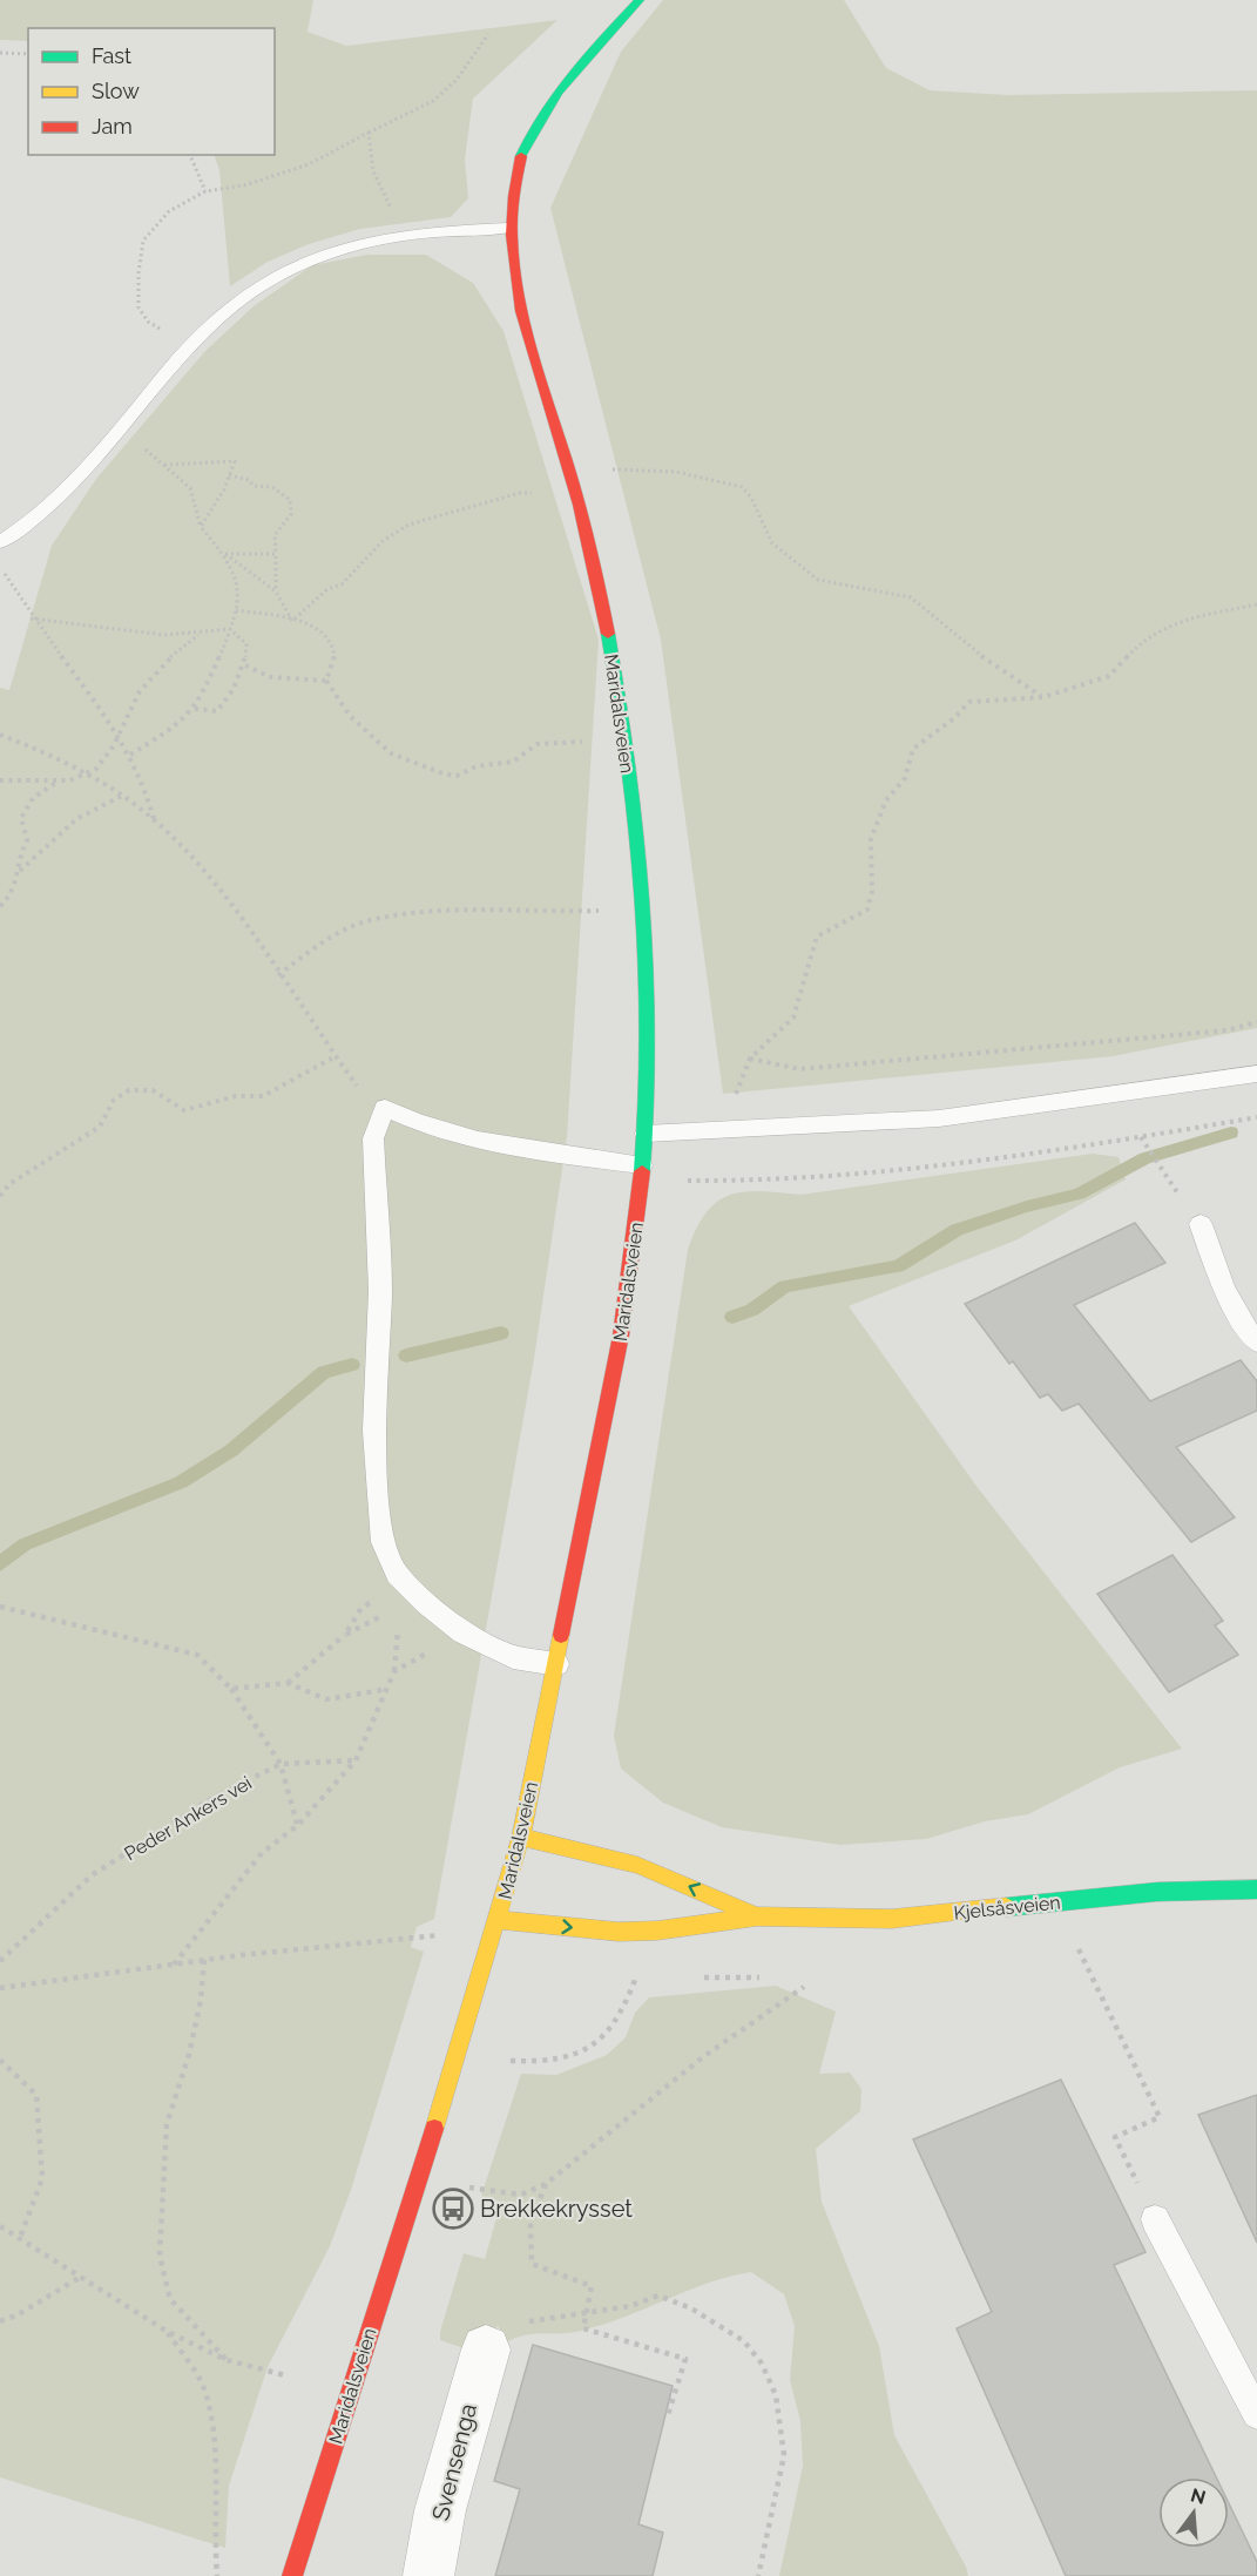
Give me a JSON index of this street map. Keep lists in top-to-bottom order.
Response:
{
  "streets": {
    "street": ["Maridalsveien", "Kjelsåsveien", "Svensenga"],
    "path": ["Peder Ankers vei"]
  },
  "crossings": [
    ["Maridalsveien", "Kjelsåsveien"]
  ],
  "places": {
    "bus stop": ["Brekkekrysset"]
  },
  "legend": ["Fast", "Slow", "Jam"],
  "north": "top"
}
